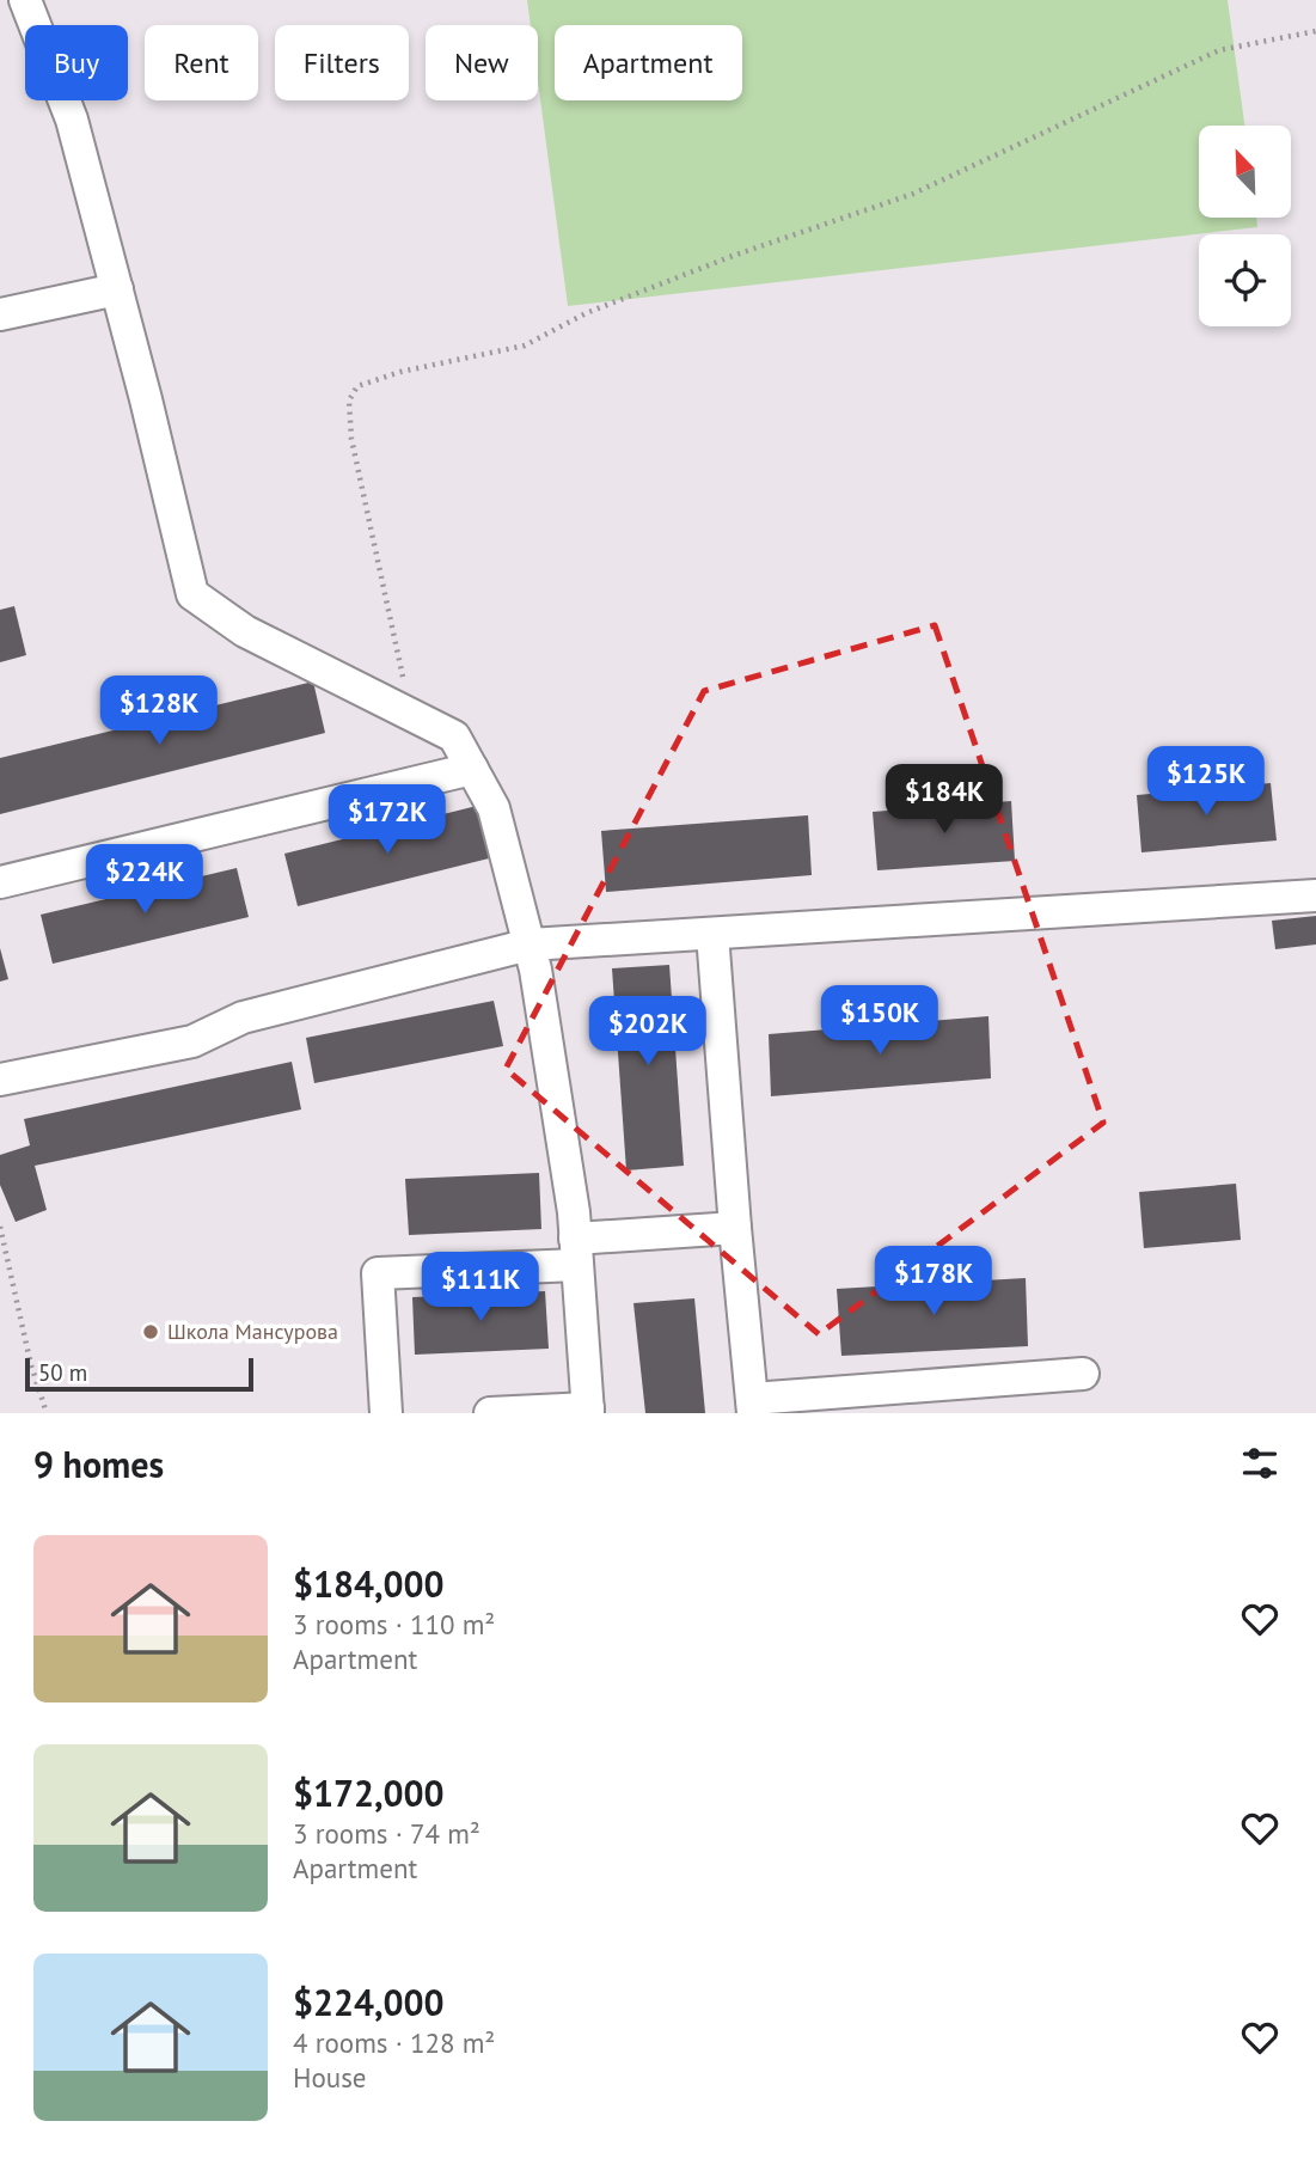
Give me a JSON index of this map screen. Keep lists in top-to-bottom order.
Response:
{
  "places": ["Школа Мансурова"],
  "scale_bar": "50 m",
  "north": "top left",
  "page": {
    "chip": [
      "Buy",
      "Rent",
      "Filters",
      "New",
      "Apartment"
    ],
    "price": [
      "$128K",
      "$125K",
      "$184K",
      "$172K",
      "$224K",
      "$150K",
      "$202K",
      "$178K",
      "$111K"
    ],
    "scale": "50 m",
    "heading": "9 homes",
    "list": [
      {
        "name": "$184,000",
        "note": "3 rooms · 110 m² · Apartment"
      },
      {
        "name": "$172,000",
        "note": "3 rooms · 74 m² · Apartment"
      },
      {
        "name": "$224,000",
        "note": "4 rooms · 128 m² · House"
      }
    ]
  }
}
